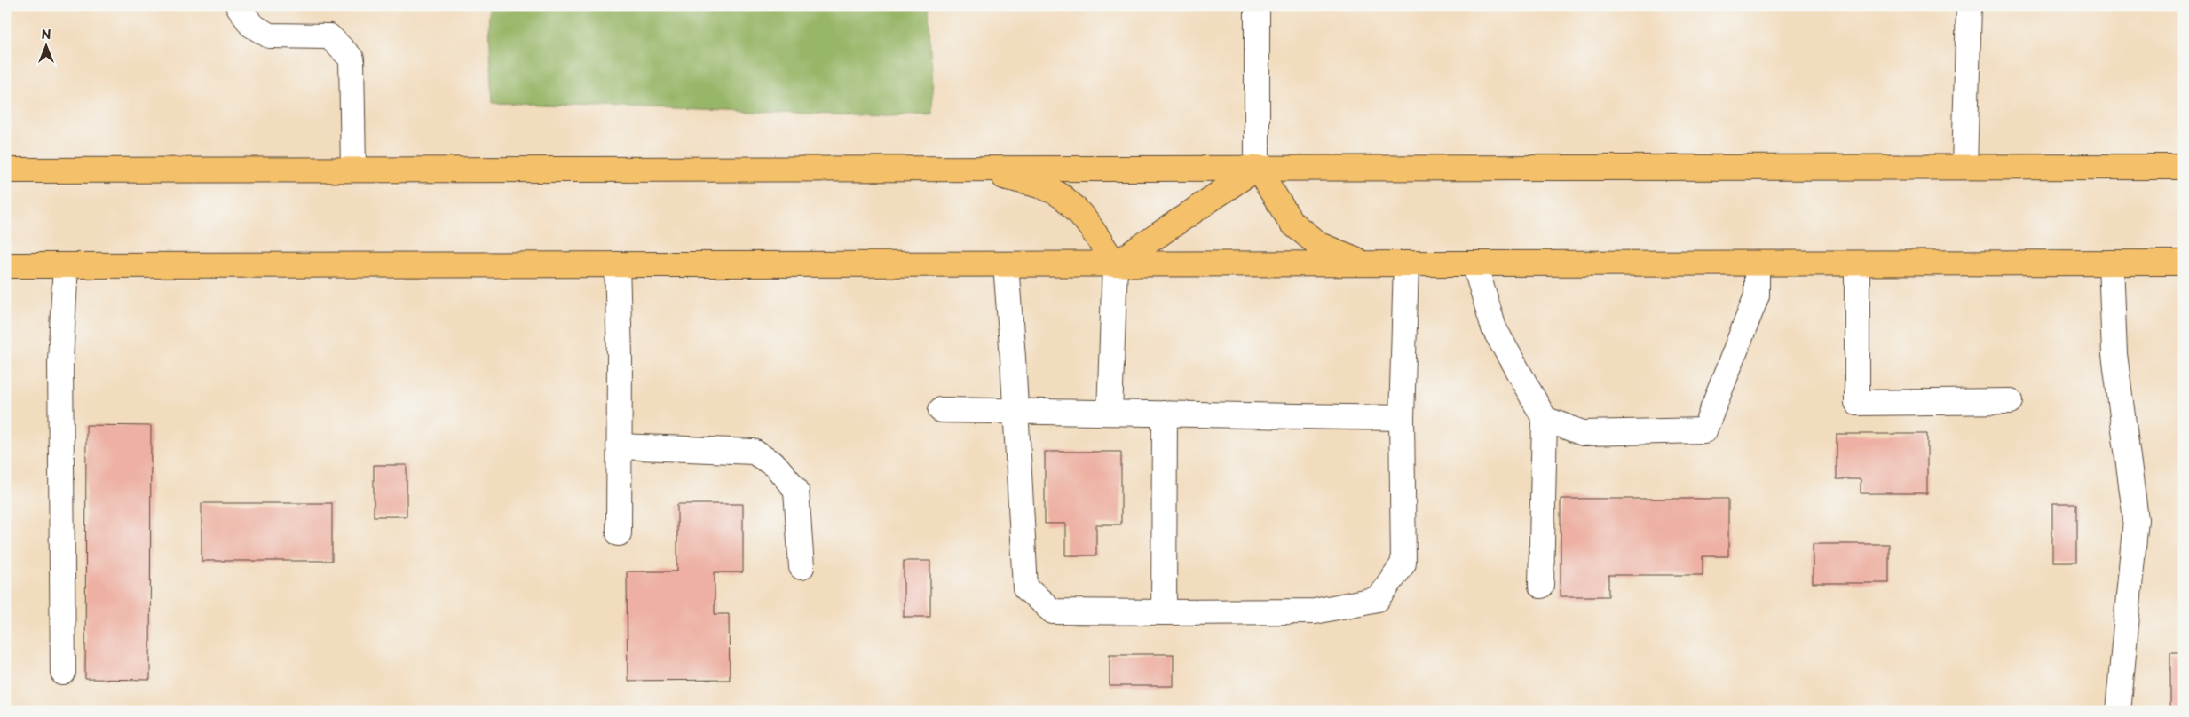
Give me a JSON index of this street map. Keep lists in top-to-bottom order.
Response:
{
  "north": "top"
}
